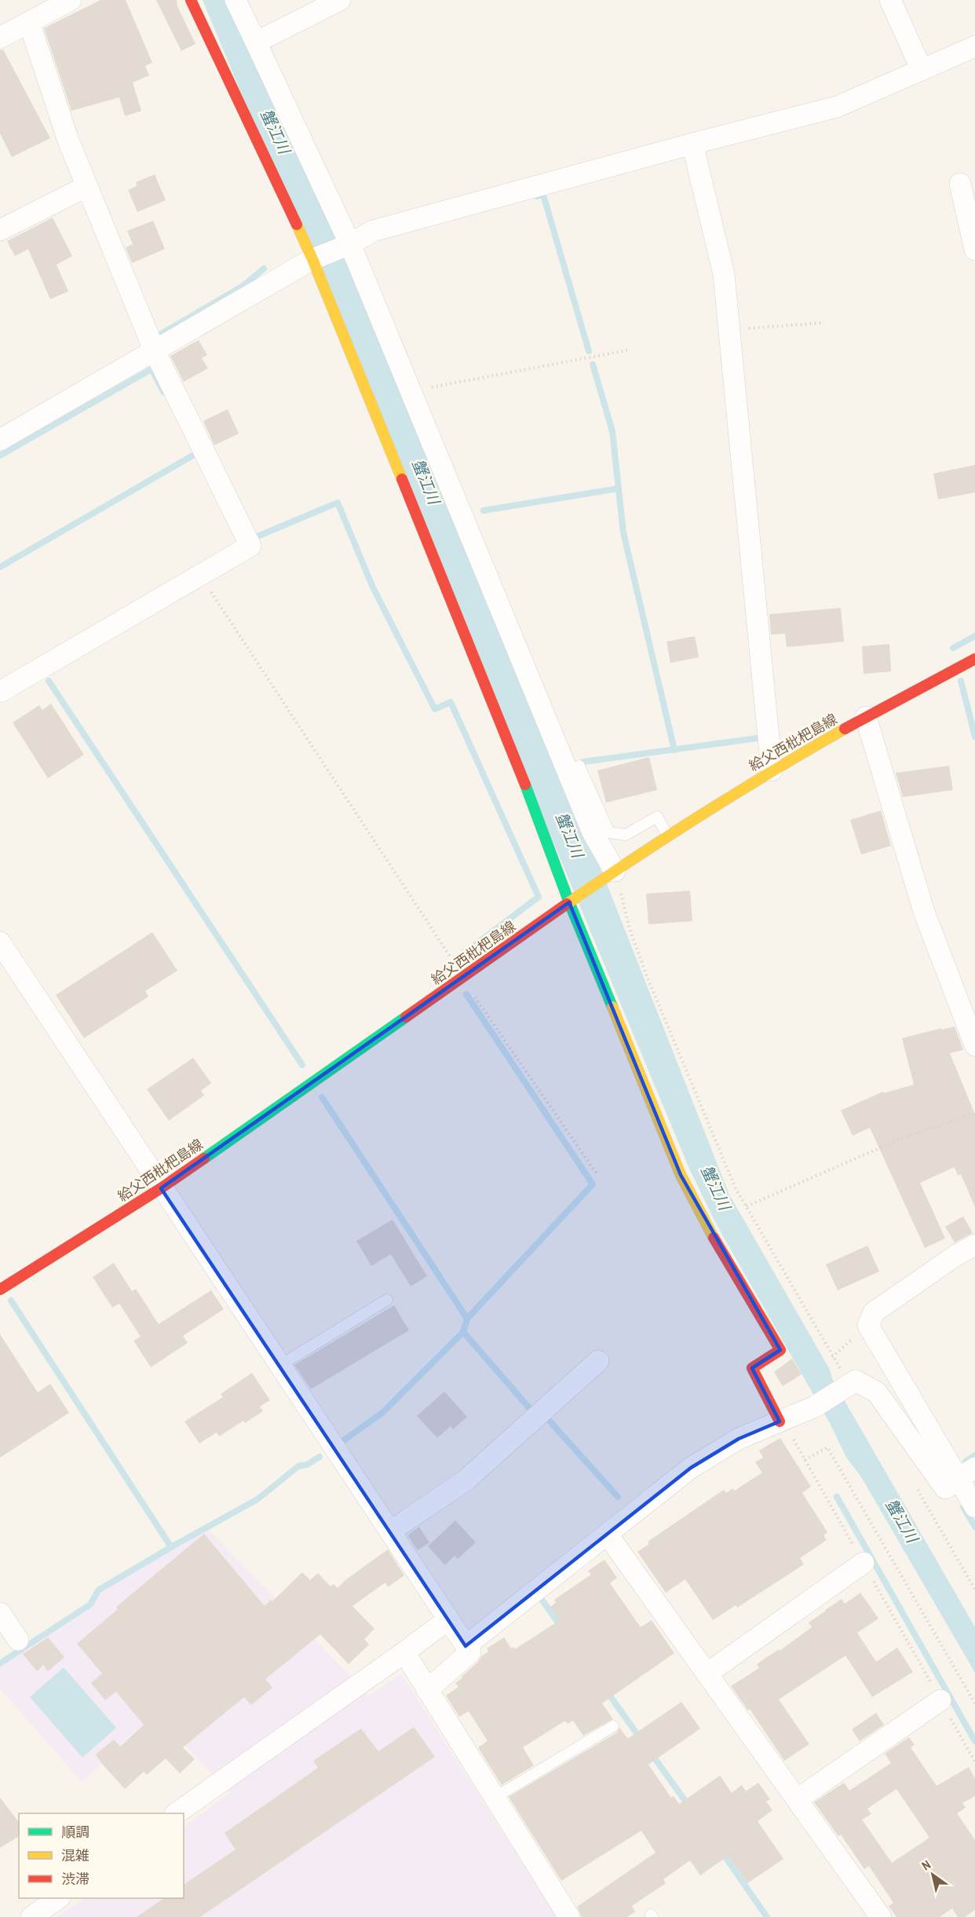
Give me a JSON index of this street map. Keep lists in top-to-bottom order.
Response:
{
  "streets": {
    "street": ["給父西枇杷島線"]
  },
  "water": ["蟹江川"],
  "legend": ["順調", "混雑", "渋滞"],
  "north": "top left"
}
